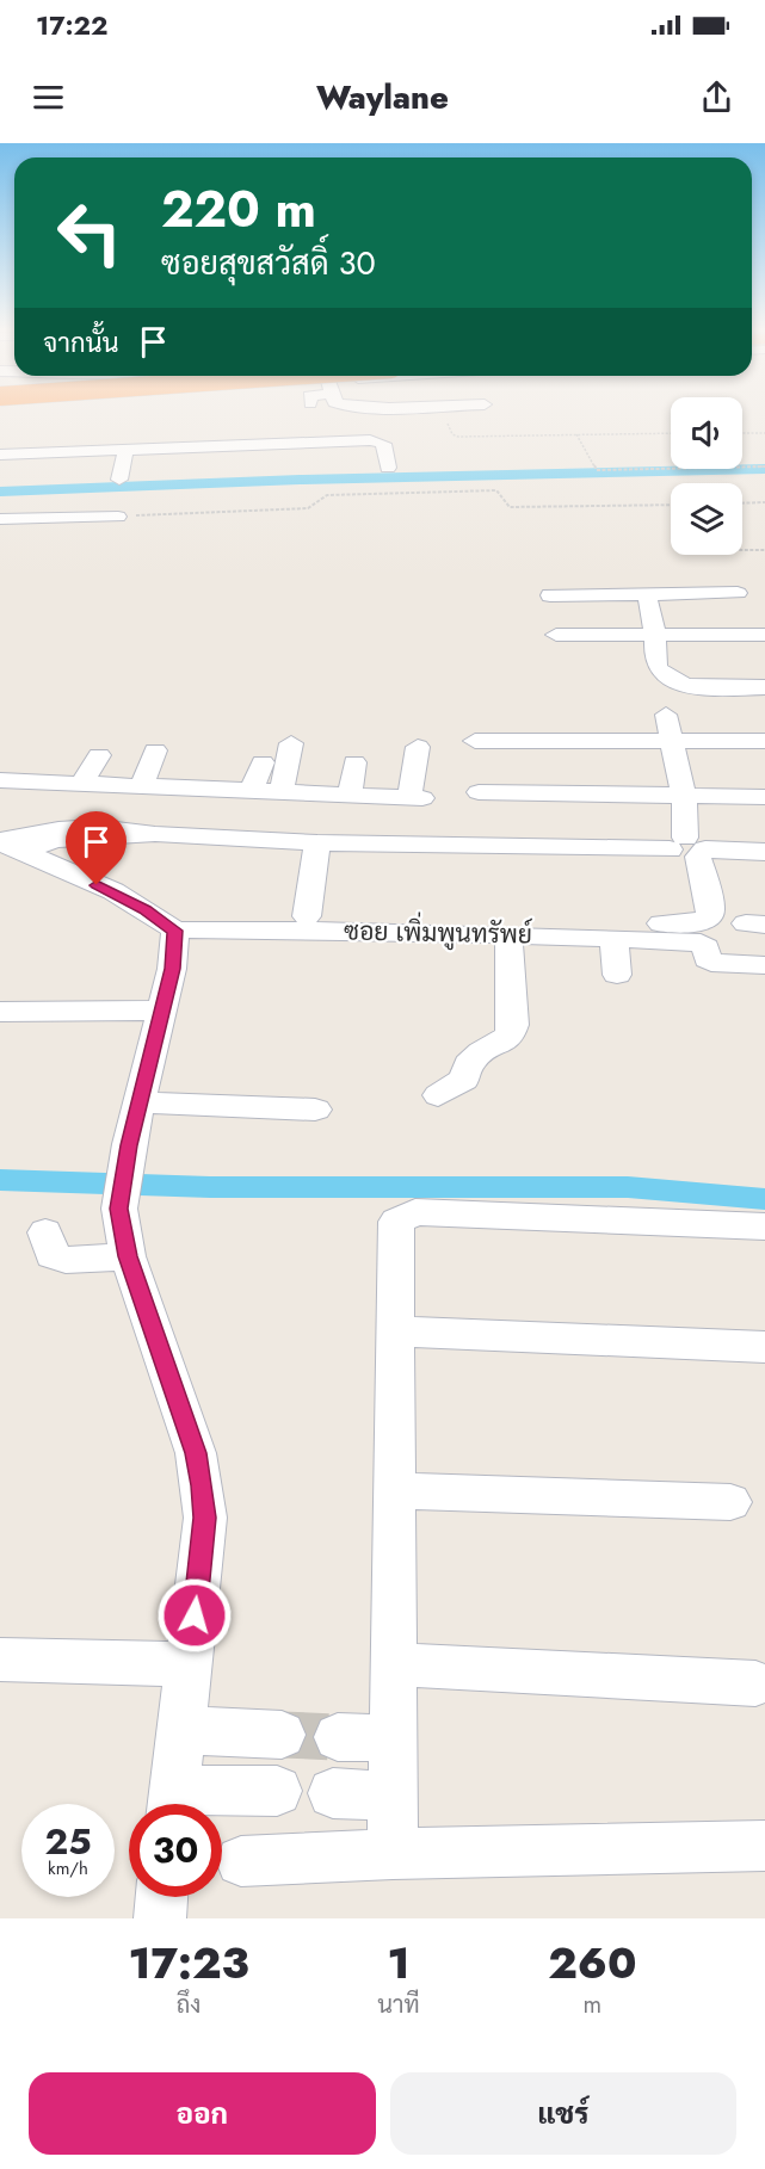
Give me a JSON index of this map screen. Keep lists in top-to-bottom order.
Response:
{
  "streets": {
    "street": ["ซอย เพิ่มพูนทรัพย์"]
  },
  "page": {
    "status": "17:22",
    "header": "Waylane",
    "turn": ["220 m", "ซอยสุขสวัสดิ์ 30"],
    "then": "จากนั้น",
    "speed": "25 km/h",
    "limit": "30",
    "eta": [
      "17:23",
      "ถึง",
      "1",
      "นาที",
      "260",
      "m"
    ],
    "buttons": ["ออก", "แชร์"]
  }
}
